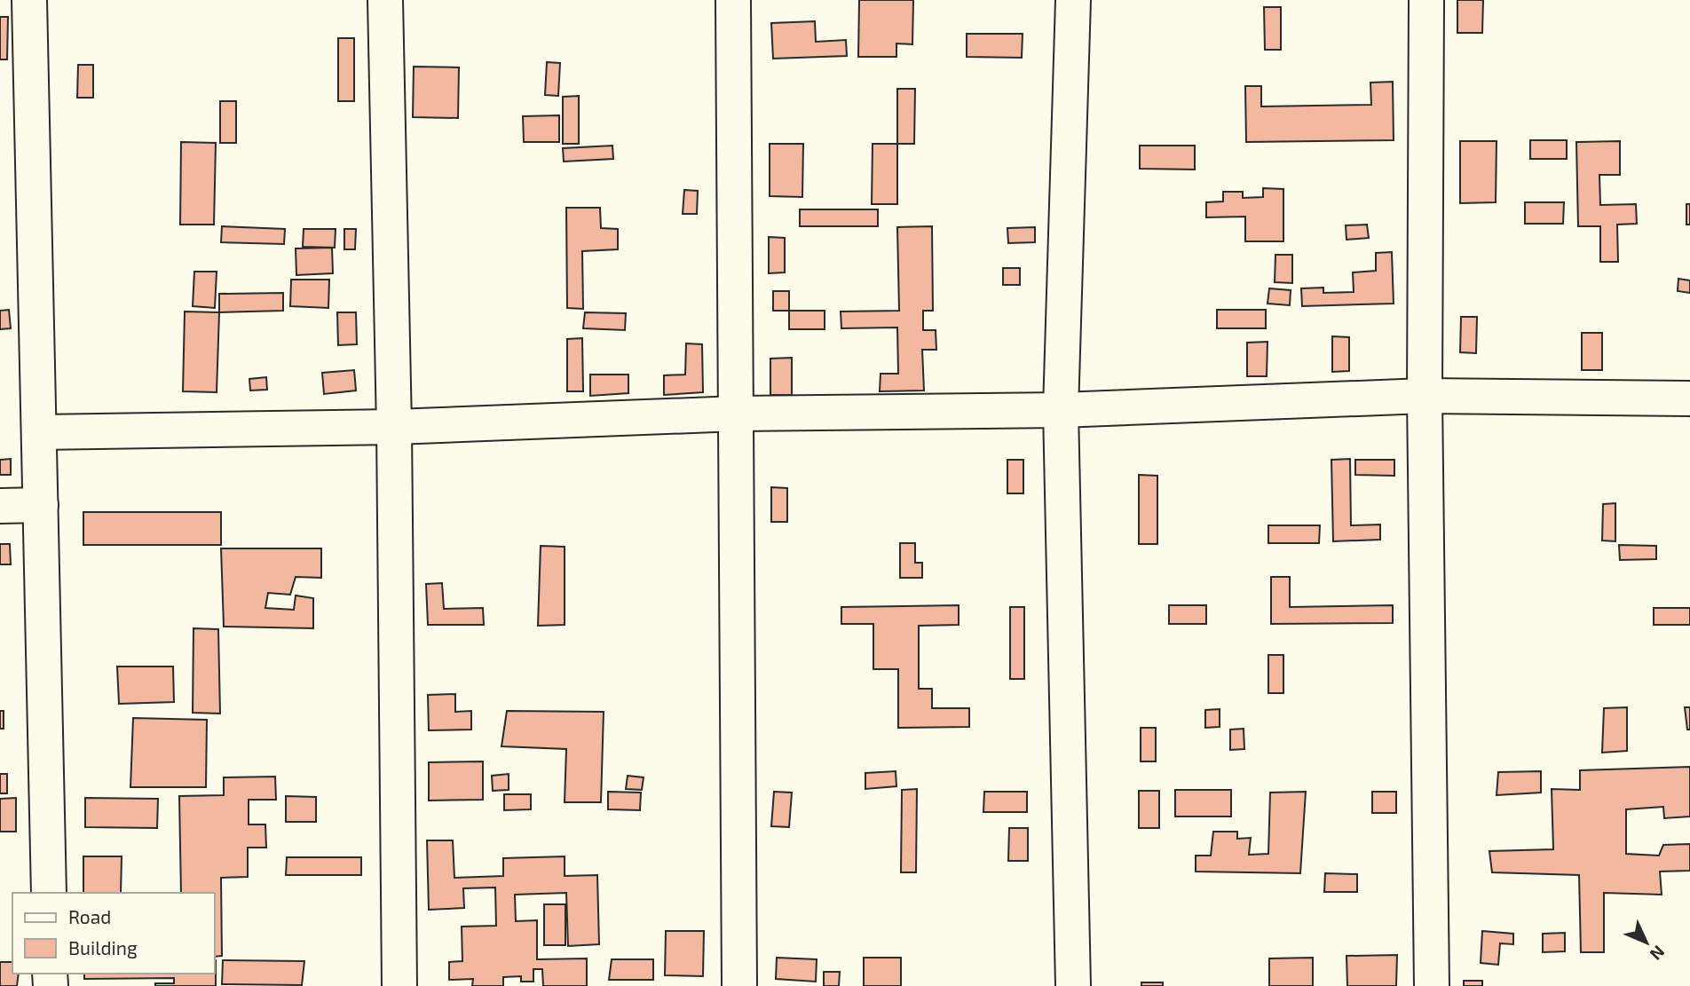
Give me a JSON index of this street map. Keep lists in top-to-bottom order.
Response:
{
  "legend": ["Road", "Building"],
  "north": "bottom right"
}
